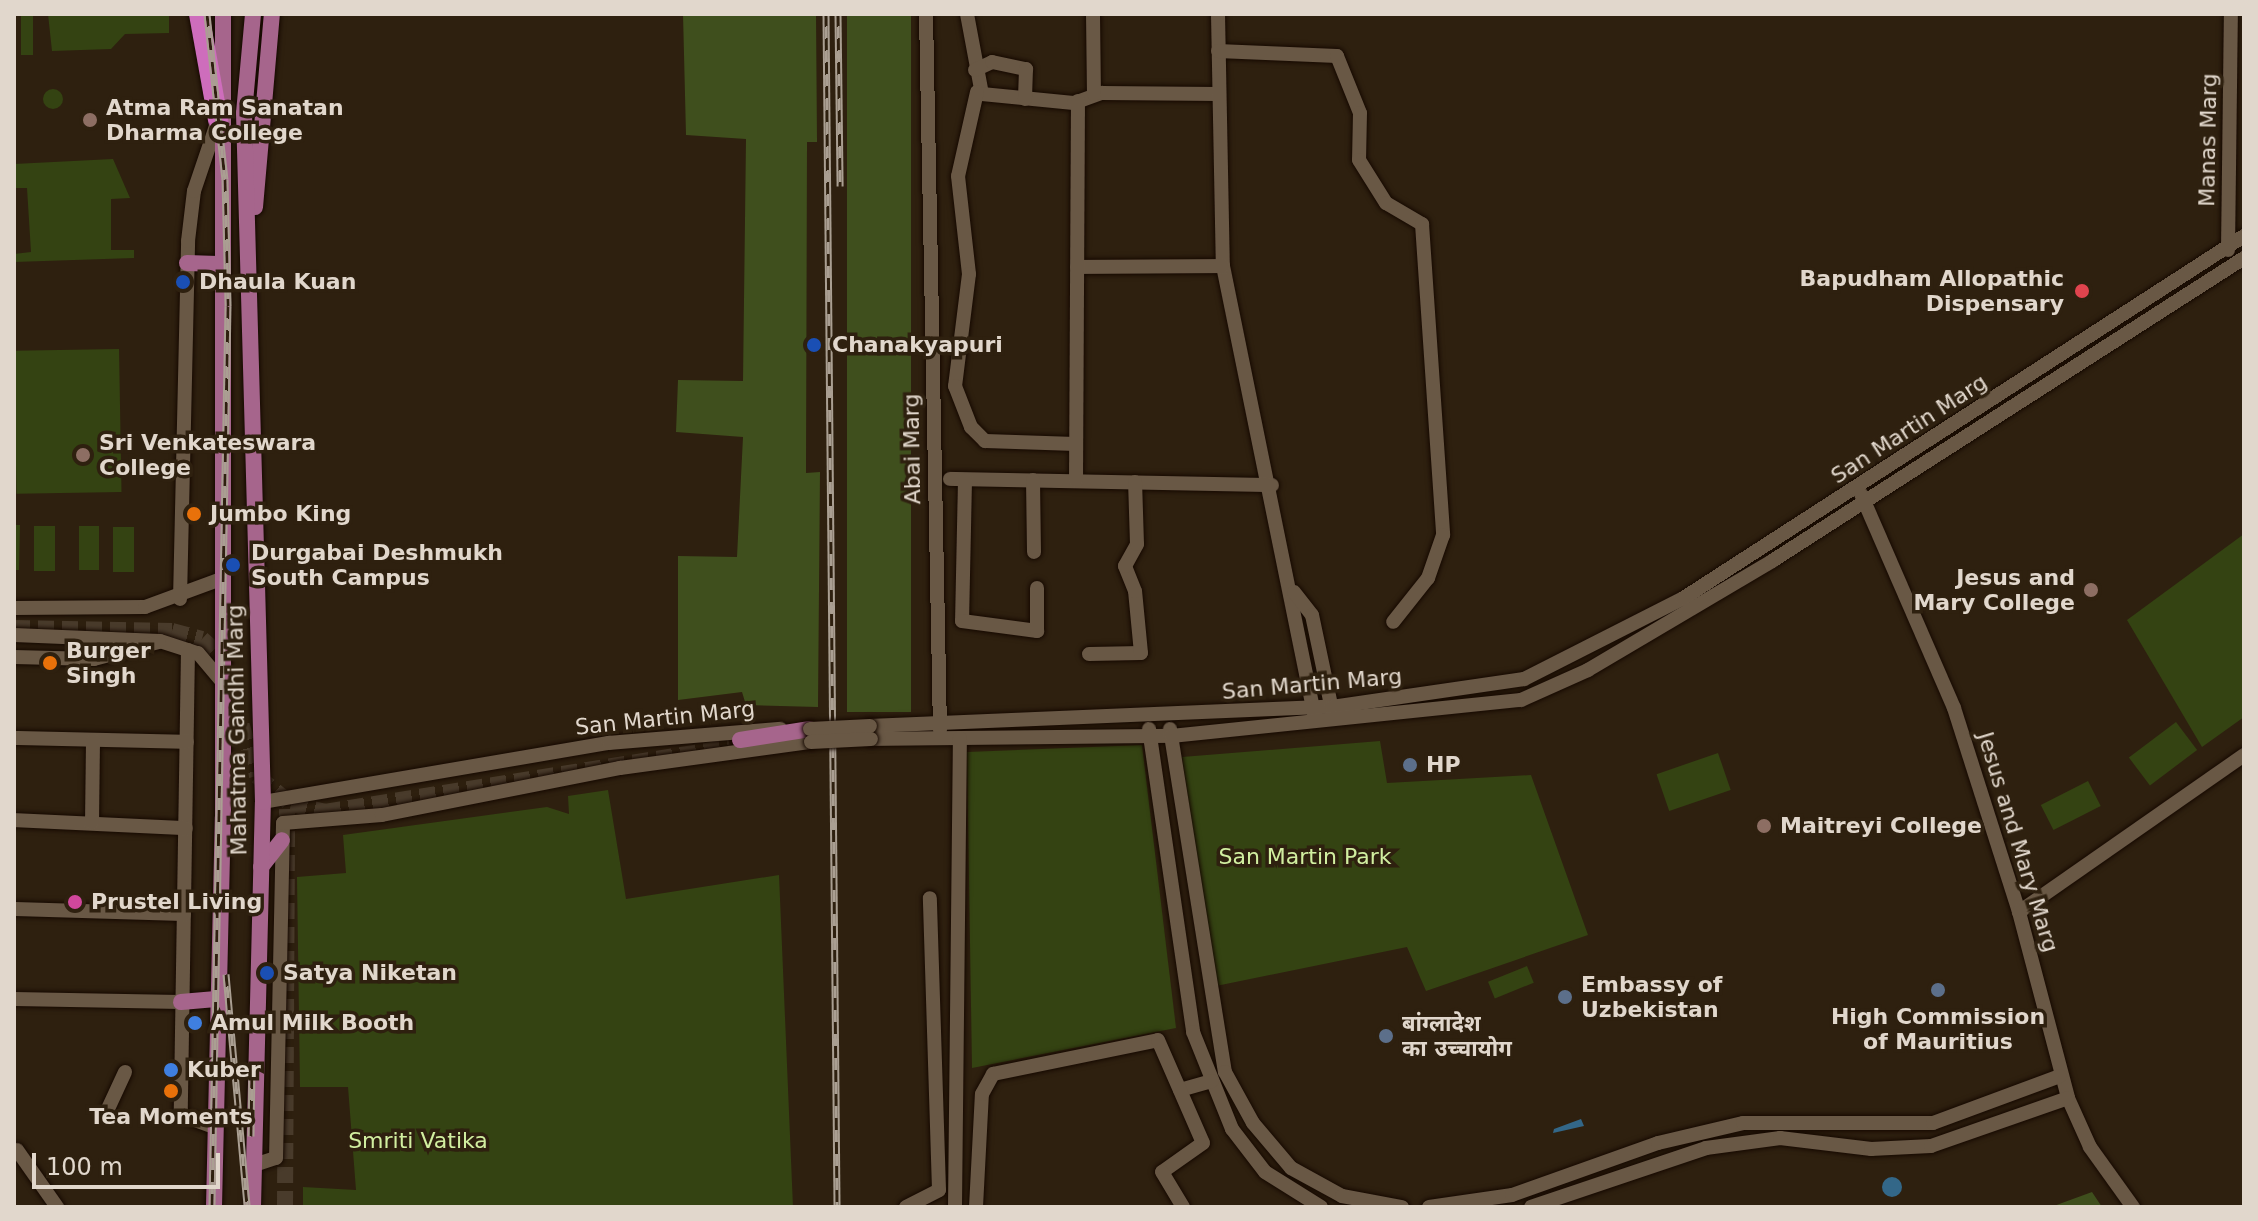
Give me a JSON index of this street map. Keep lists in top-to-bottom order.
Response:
{
  "streets": {
    "main road": ["Mahatma Gandhi Marg"],
    "street": [
      "Manas Marg",
      "San Martin Marg",
      "Abai Marg",
      "Jesus and Mary Marg"
    ]
  },
  "crossings": [
    ["Manas Marg", "San Martin Marg"],
    ["San Martin Marg", "Abai Marg"],
    ["San Martin Marg", "Mahatma Gandhi Marg"],
    ["San Martin Marg", "Jesus and Mary Marg"]
  ],
  "parks": ["San Martin Park", "Smriti Vatika"],
  "places": [
    "Atma Ram Sanatan Dharma College",
    "Dhaula Kuan",
    "Bapudham Allopathic Dispensary",
    "Chanakyapuri",
    "Sri Venkateswara College",
    "Jumbo King",
    "Durgabai Deshmukh South Campus",
    "Jesus and Mary College",
    "Burger Singh",
    "HP",
    "Maitreyi College",
    "Prustel Living",
    "Satya Niketan",
    "High Commission of Mauritius",
    "Embassy of Uzbekistan",
    "Amul Milk Booth",
    "बांग्लादेश का उच्चायोग",
    "Kuber",
    "Tea Moments"
  ],
  "scale_bar": "100 m"
}
